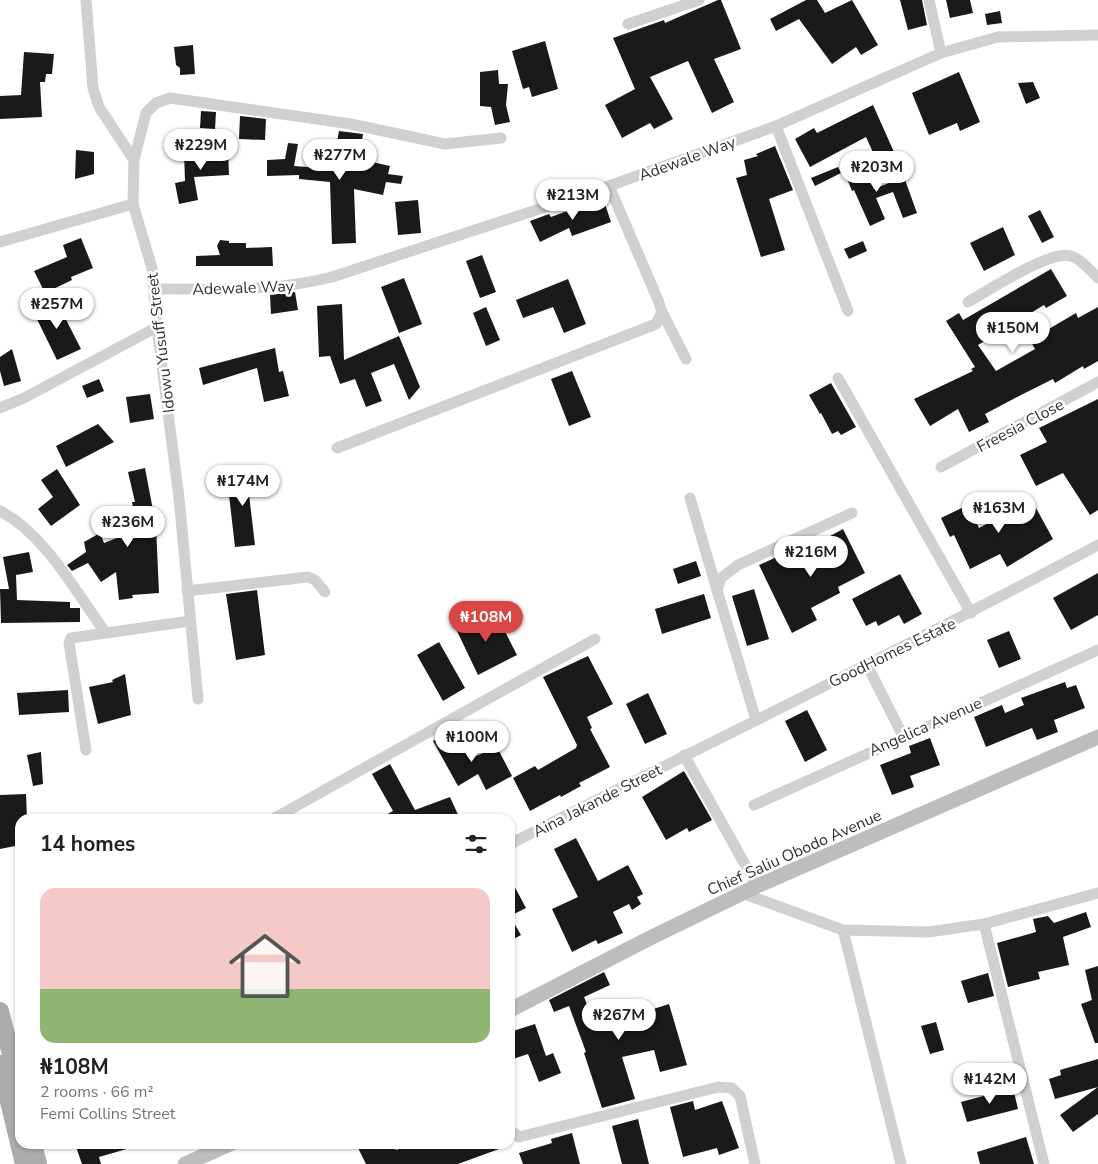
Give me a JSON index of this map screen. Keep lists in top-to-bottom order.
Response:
{
  "streets": {
    "street": [
      "Adewale Way",
      "Idowu Yusuff Street",
      "Freesia Close",
      "GoodHomes Estate",
      "Angelica Avenue",
      "Aina Jakande Street",
      "Chief Saliu Obodo Avenue"
    ]
  },
  "crossings": [
    ["Adewale Way", "Idowu Yusuff Street"],
    ["GoodHomes Estate", "Aina Jakande Street"]
  ],
  "page": {
    "price": [
      "₦229M",
      "₦277M",
      "₦203M",
      "₦213M",
      "₦257M",
      "₦150M",
      "₦174M",
      "₦163M",
      "₦236M",
      "₦216M",
      "₦108M",
      "₦100M",
      "₦267M",
      "₦142M"
    ],
    "heading": "14 homes",
    "list": [
      {
        "name": "₦108M",
        "note": "2 rooms · 66 m² · Femi Collins Street"
      }
    ]
  }
}
